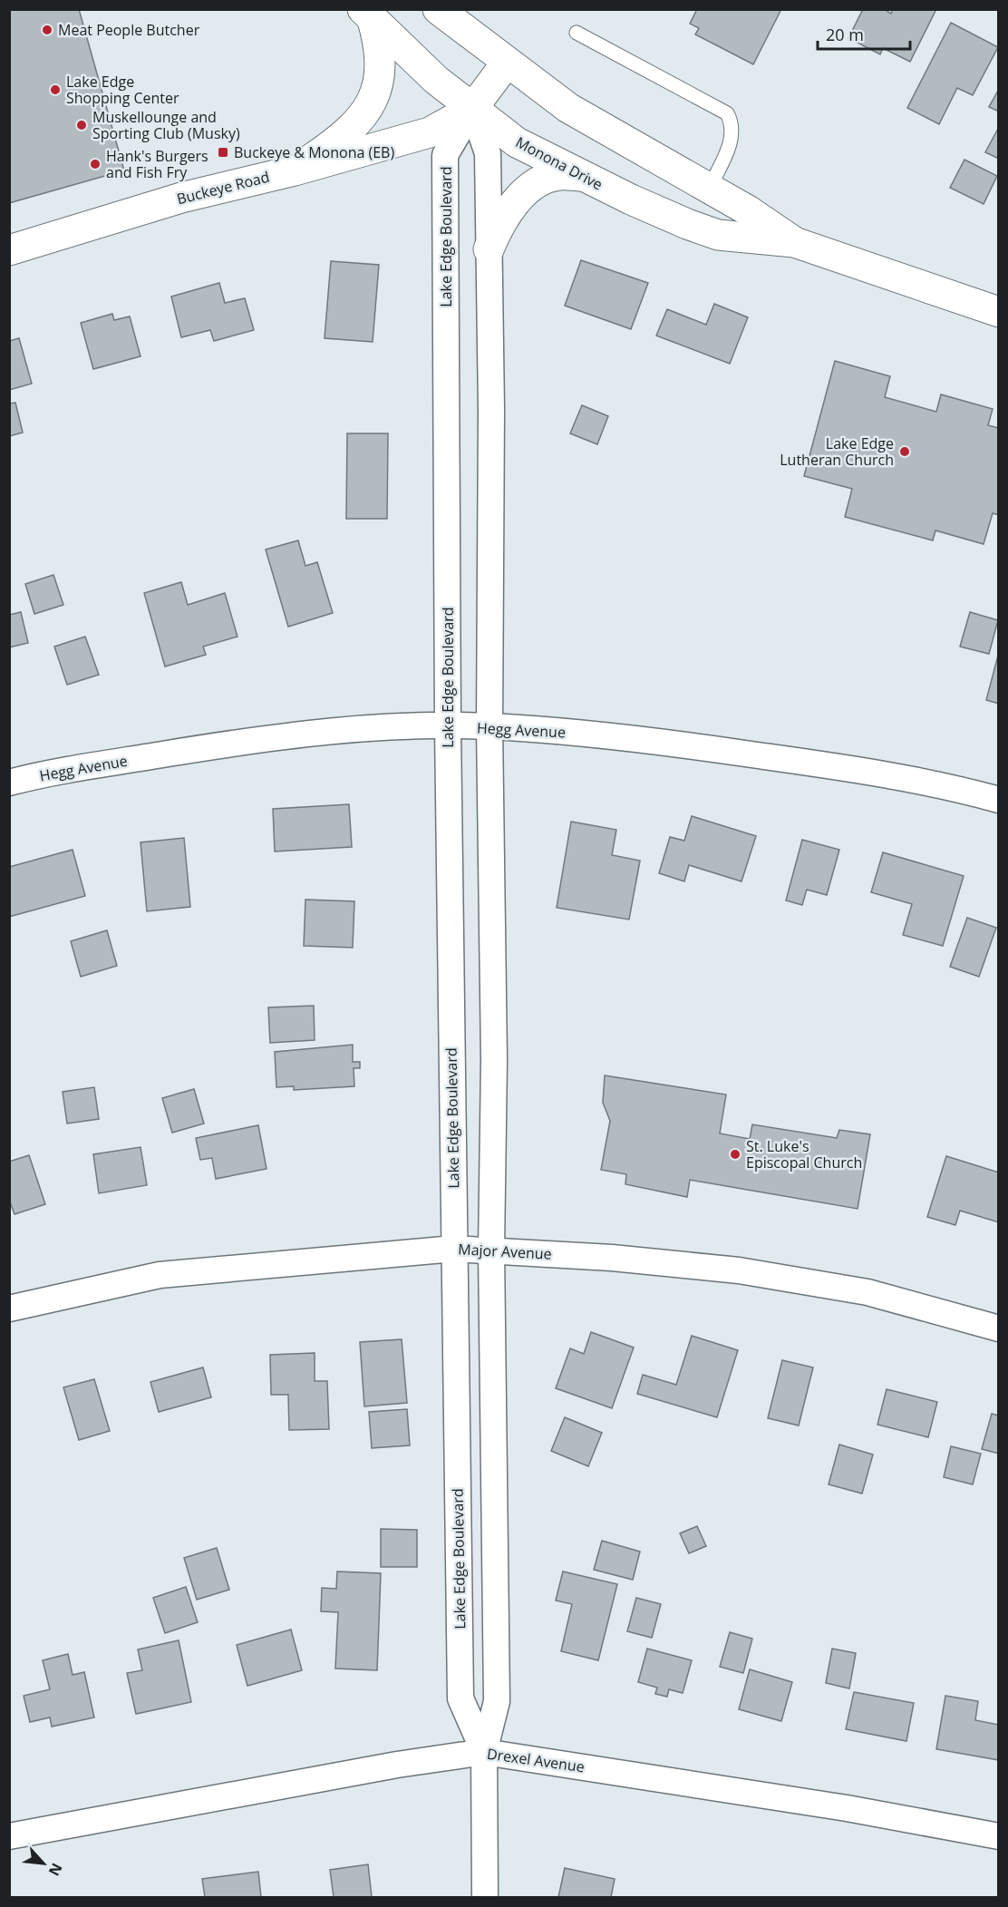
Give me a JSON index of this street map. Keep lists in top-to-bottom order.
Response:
{
  "streets": {
    "street": [
      "Monona Drive",
      "Buckeye Road",
      "Lake Edge Boulevard",
      "Hegg Avenue",
      "Major Avenue",
      "Drexel Avenue"
    ]
  },
  "crossings": [
    ["Monona Drive", "Buckeye Road"],
    ["Monona Drive", "Lake Edge Boulevard"],
    ["Buckeye Road", "Lake Edge Boulevard"],
    ["Lake Edge Boulevard", "Hegg Avenue"],
    ["Lake Edge Boulevard", "Major Avenue"],
    ["Lake Edge Boulevard", "Drexel Avenue"]
  ],
  "places": {
    "other": [
      "Meat People Butcher",
      "Lake Edge Shopping Center",
      "Muskellounge and Sporting Club (Musky)",
      "Hank's Burgers and Fish Fry",
      "Lake Edge Lutheran Church",
      "St. Luke's Episcopal Church"
    ],
    "transit": ["Buckeye & Monona (EB)"]
  },
  "scale_bar": "20 m",
  "north": "bottom right"
}
